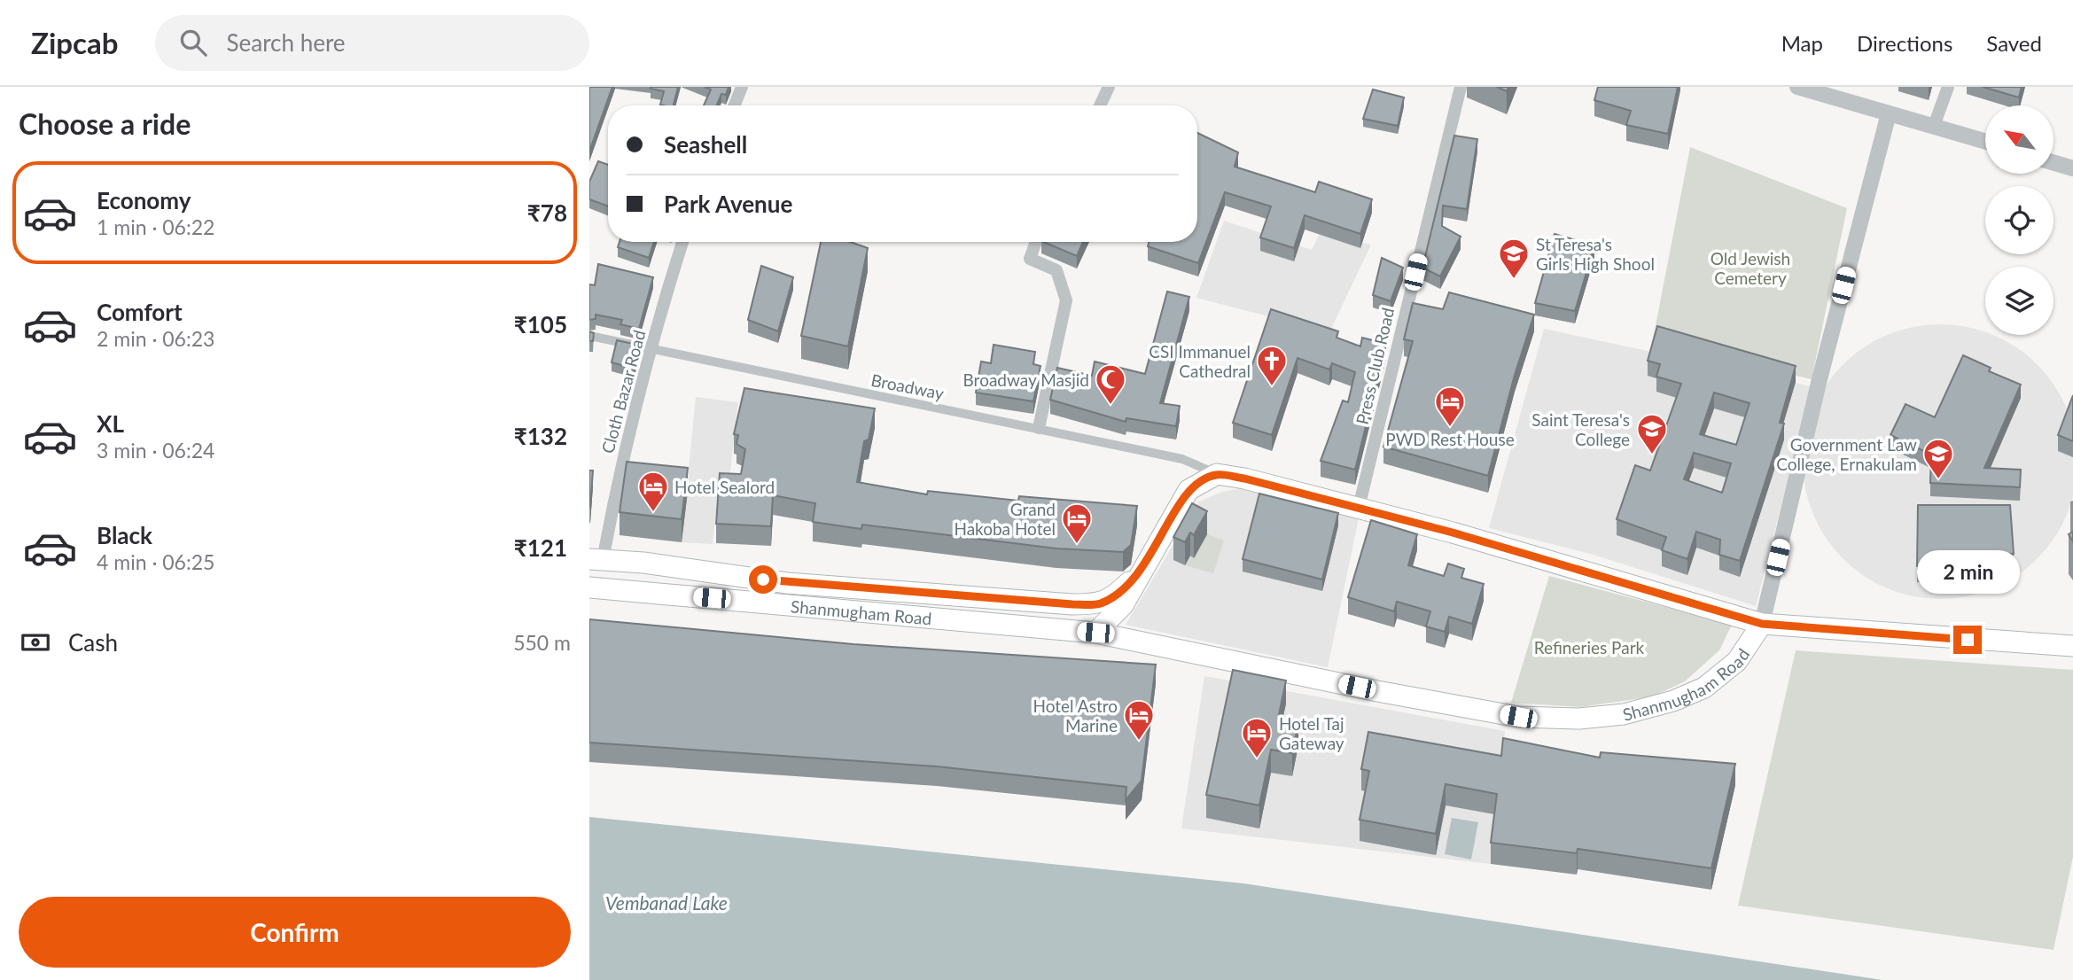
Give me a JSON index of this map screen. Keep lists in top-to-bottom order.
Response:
{
  "streets": {
    "main road": ["Shanmugham Road"],
    "street": ["Press Club Road", "Broadway", "Cloth Bazar Road"]
  },
  "crossings": [
    ["Press Club Road", "Shanmugham Road"],
    ["Broadway", "Cloth Bazar Road"],
    ["Broadway", "Shanmugham Road"],
    ["Cloth Bazar Road", "Shanmugham Road"]
  ],
  "water": ["Vembanad Lake"],
  "parks": ["Old Jewish Cemetery", "Refineries Park"],
  "places": {
    "school or university": ["St Teresa's Girls High Shool", "Saint Teresa's College", "Government Law College, Ernakulam"],
    "church": ["CSI Immanuel Cathedral"],
    "mosque": ["Broadway Masjid"],
    "hotel": [
      "PWD Rest House",
      "Hotel Sealord",
      "Grand Hakoba Hotel",
      "Hotel Astro Marine",
      "Hotel Taj Gateway"
    ]
  },
  "north": "top left",
  "page": {
    "header": "Zipcab",
    "search": "Search here",
    "nav": ["Map", "Directions", "Saved"],
    "heading": "Choose a ride",
    "banner": ["Seashell", "Park Avenue"],
    "list": [
      {
        "name": "Economy",
        "note": "1 min · 06:22",
        "value": "₹78"
      },
      {
        "name": "Comfort",
        "note": "2 min · 06:23",
        "value": "₹105"
      },
      {
        "name": "XL",
        "note": "3 min · 06:24",
        "value": "₹132"
      },
      {
        "name": "Black",
        "note": "4 min · 06:25",
        "value": "₹121"
      }
    ],
    "bubble": "2 min",
    "pay": ["Cash", "550 m"],
    "buttons": "Confirm"
  }
}
